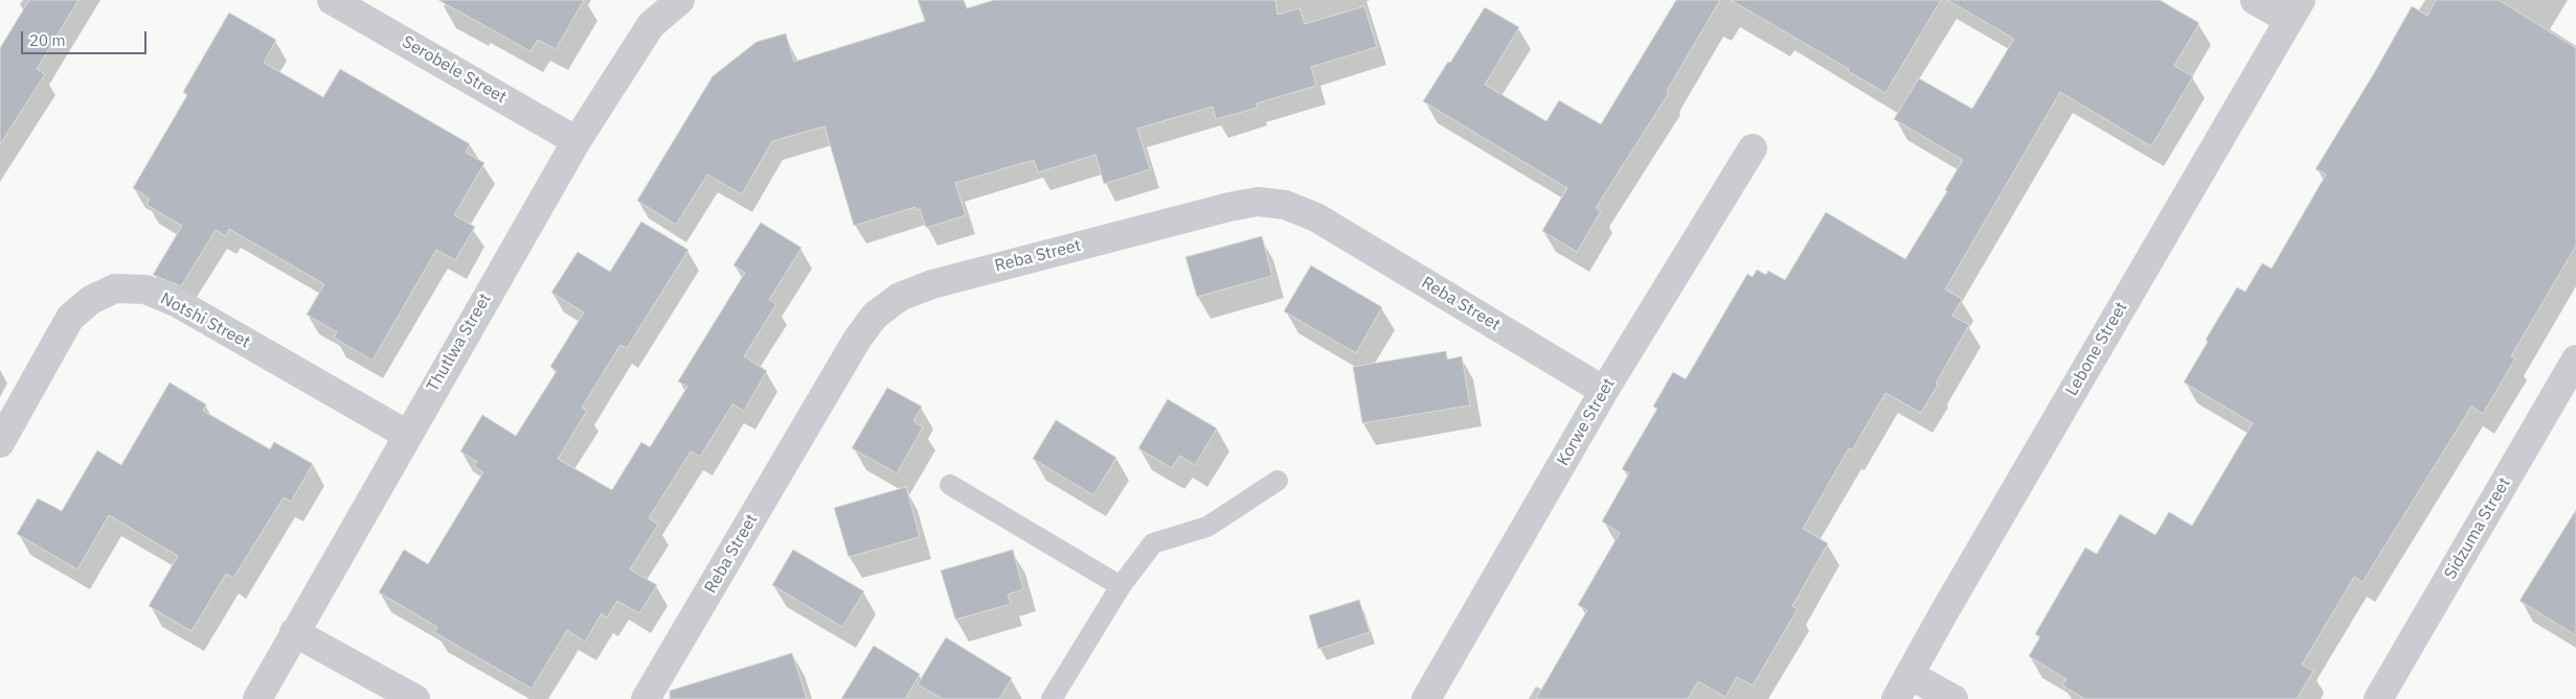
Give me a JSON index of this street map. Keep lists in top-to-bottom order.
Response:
{
  "streets": {
    "street": [
      "Serobele Street",
      "Reba Street",
      "Notshi Street",
      "Thutlwa Street",
      "Lebone Street",
      "Korwe Street",
      "Sidzuma Street"
    ]
  },
  "crossings": [
    ["Serobele Street", "Thutlwa Street"],
    ["Reba Street", "Korwe Street"],
    ["Notshi Street", "Thutlwa Street"]
  ],
  "scale_bar": "20 m"
}
